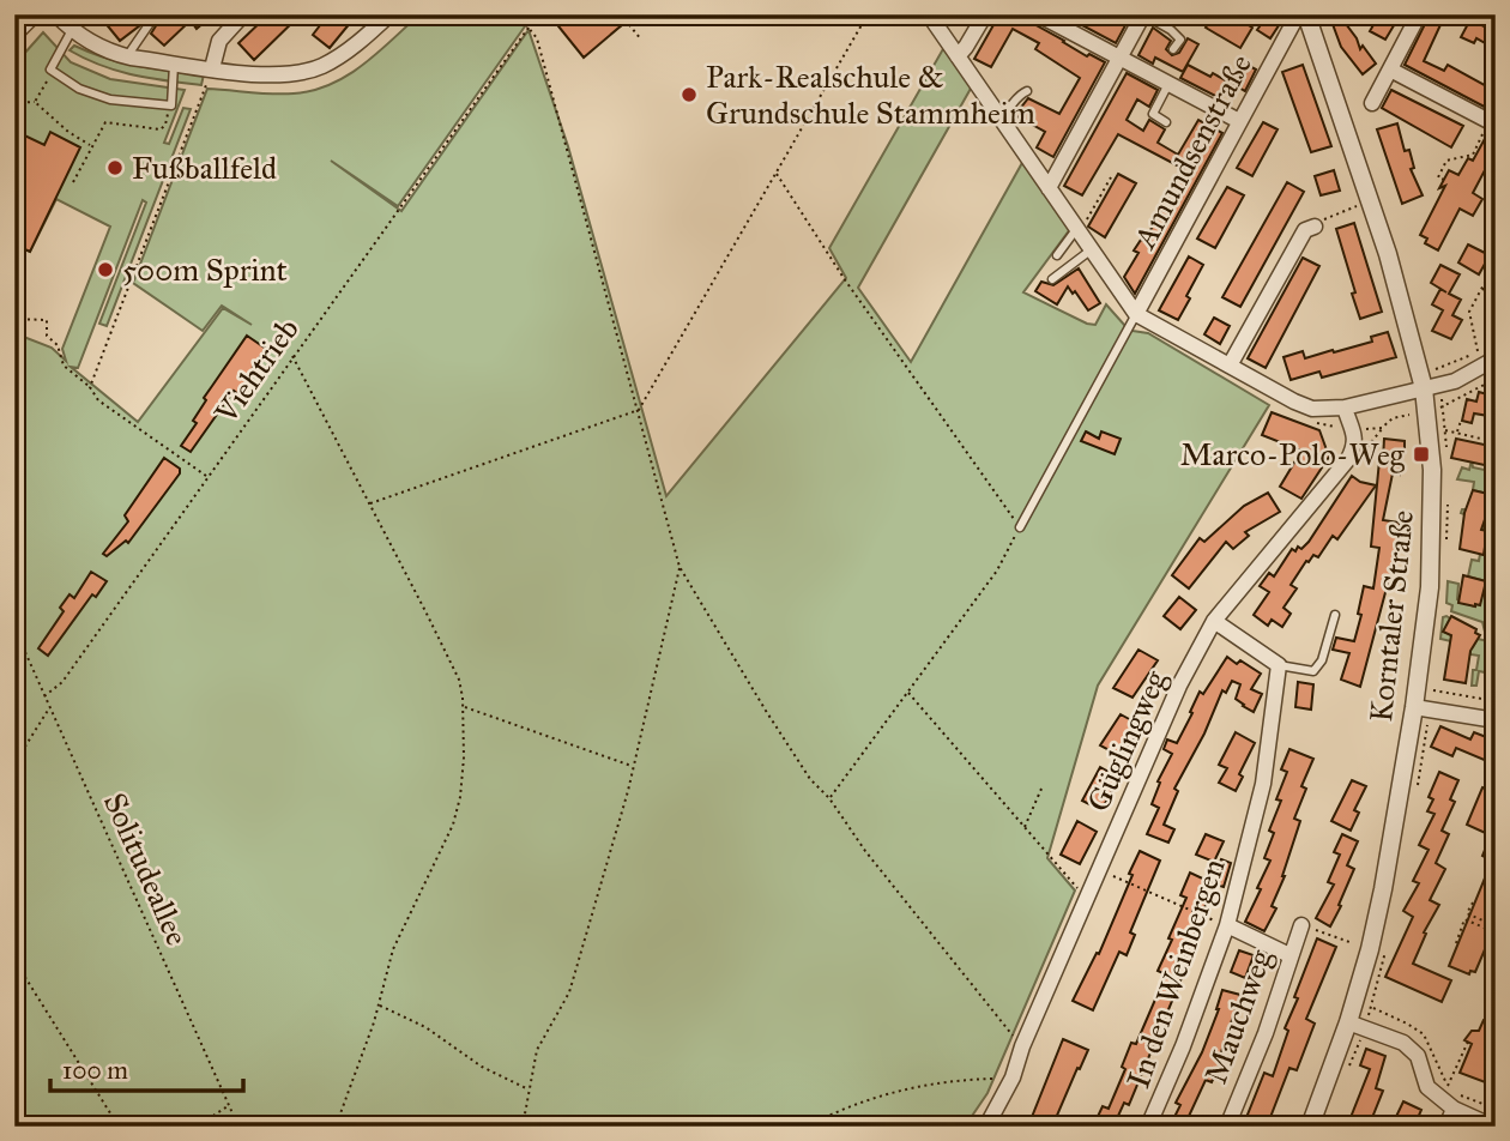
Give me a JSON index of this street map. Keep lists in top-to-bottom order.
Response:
{
  "streets": {
    "street": [
      "Amundsenstraße",
      "Korntaler Straße",
      "Güglingweg",
      "In den Weinbergen",
      "Mauchweg"
    ],
    "path": ["Viehtrieb", "Solitudeallee"]
  },
  "crossings": [
    ["Viehtrieb", "Solitudeallee"]
  ],
  "places": {
    "other": ["Park-Realschule & Grundschule Stammheim", "Fußballfeld", "500m Sprint"],
    "transit": ["Marco-Polo-Weg"]
  },
  "scale_bar": "100 m"
}
